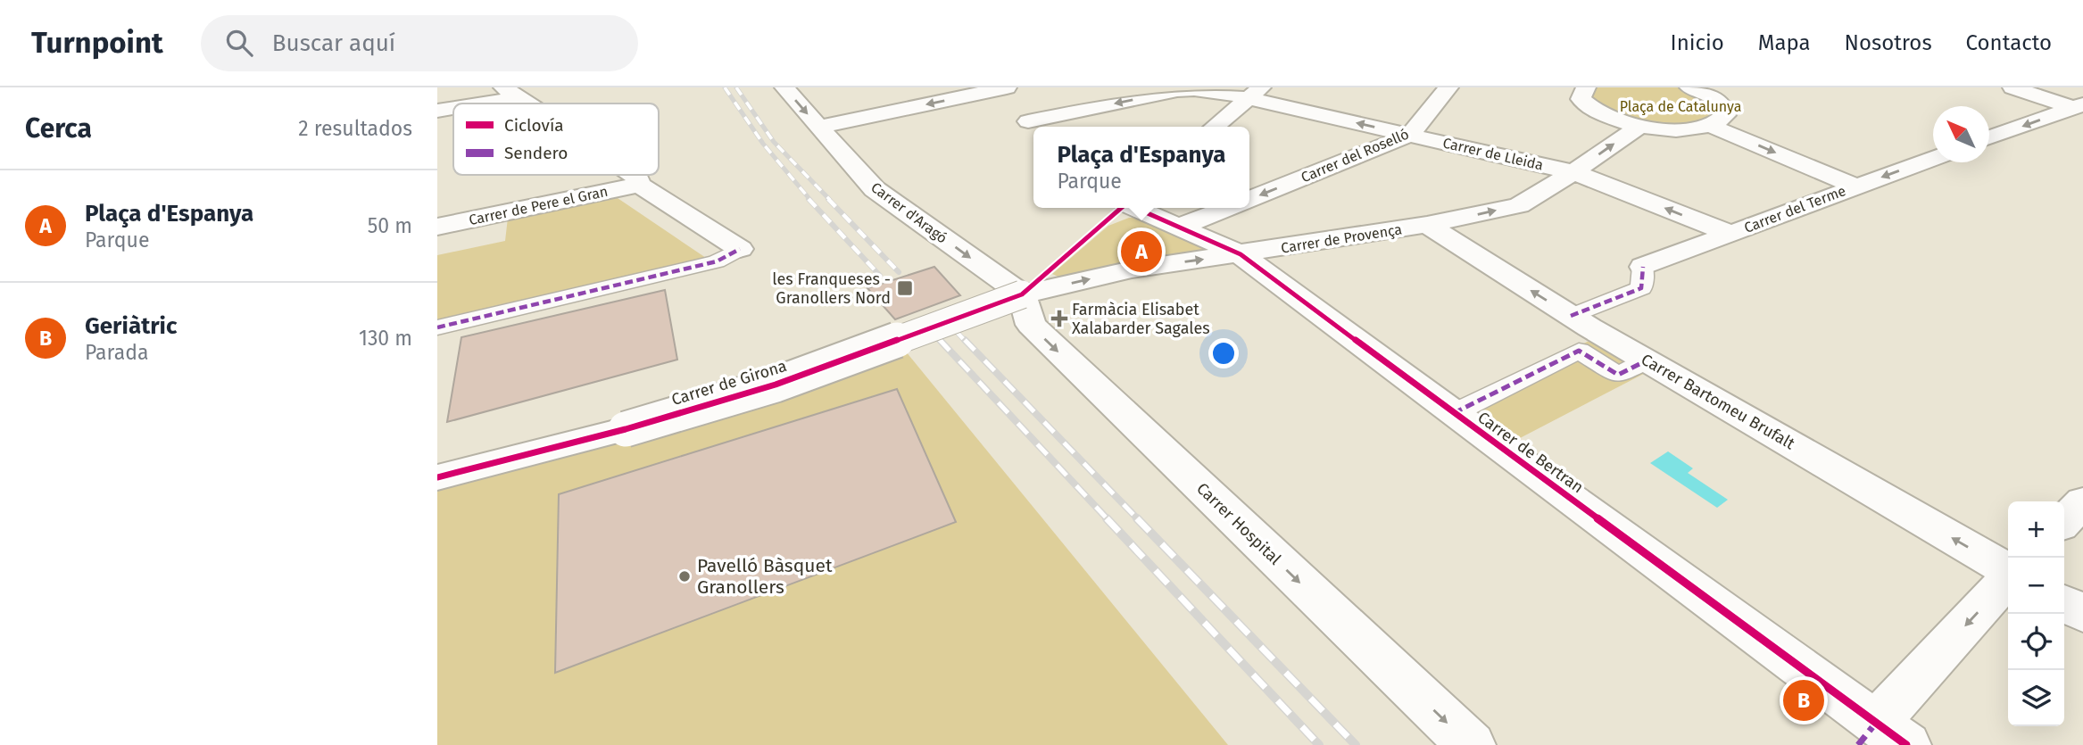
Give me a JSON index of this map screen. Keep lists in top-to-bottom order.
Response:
{
  "streets": {
    "street": [
      "Carrer de Lleida",
      "Carrer del Roselló",
      "Carrer de Pere el Gran",
      "Carrer del Terme",
      "Carrer d'Aragó",
      "Carrer de Provença",
      "Carrer de Girona",
      "Carrer Bartomeu Brufalt",
      "Carrer de Bertran",
      "Carrer Hospital"
    ]
  },
  "crossings": [
    ["Carrer de Lleida", "Carrer del Roselló"],
    ["Carrer de Lleida", "Carrer del Terme"],
    ["Carrer de Lleida", "Carrer de Provença"],
    ["Carrer d'Aragó", "Carrer de Provença"],
    ["Carrer d'Aragó", "Carrer de Girona"],
    ["Carrer d'Aragó", "Carrer Hospital"],
    ["Carrer de Provença", "Carrer de Girona"],
    ["Carrer de Provença", "Carrer Bartomeu Brufalt"],
    ["Carrer de Provença", "Carrer de Bertran"],
    ["Carrer de Provença", "Carrer Hospital"],
    ["Carrer de Girona", "Carrer Hospital"]
  ],
  "one_way": ["Carrer de Lleida", "Carrer Bartomeu Brufalt", "Carrer Hospital"],
  "parks": ["Plaça de Catalunya"],
  "places": {
    "transit": ["les Franqueses - Granollers Nord"],
    "health": ["Farmàcia Elisabet Xalabarder Sagales"],
    "other": ["Pavelló Bàsquet Granollers"]
  },
  "legend": ["Ciclovía", "Sendero"],
  "north": "top left",
  "page": {
    "header": "Turnpoint",
    "search": "Buscar aquí",
    "nav": [
      "Inicio",
      "Mapa",
      "Nosotros",
      "Contacto"
    ],
    "heading": ["Cerca", "2 resultados"],
    "popup": ["Plaça d'Espanya", "Parque"],
    "list": [
      {
        "mark": "A",
        "name": "Plaça d'Espanya",
        "note": "Parque",
        "value": "50 m"
      },
      {
        "mark": "B",
        "name": "Geriàtric",
        "note": "Parada",
        "value": "130 m"
      }
    ],
    "pins": ["A", "B"],
    "map_buttons": ["+", "−"]
  }
}
